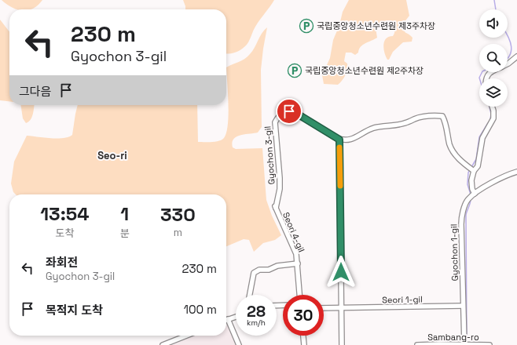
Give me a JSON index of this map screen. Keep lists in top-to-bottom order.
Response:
{
  "streets": {
    "street": [
      "Gyochon 3-gil",
      "Seori 4-gil",
      "Gyochon 1-gil",
      "Seori 1-gil",
      "Sambang-ro"
    ]
  },
  "crossings": [
    ["Gyochon 3-gil", "Seori 4-gil"],
    ["Gyochon 1-gil", "Seori 1-gil"],
    ["Gyochon 1-gil", "Sambang-ro"]
  ],
  "districts": ["Seo-ri"],
  "places": {
    "parking": ["국립중앙청소년수련원 제3주차장", "국립중앙청소년수련원 제2주차장"]
  },
  "page": {
    "turn": ["230 m", "Gyochon 3-gil"],
    "then": "그다음",
    "eta": [
      "13:54",
      "도착",
      "1",
      "분",
      "330",
      "m"
    ],
    "list": [
      {
        "name": "좌회전",
        "note": "Gyochon 3-gil",
        "value": "230 m"
      },
      {
        "name": "목적지 도착",
        "value": "100 m"
      }
    ],
    "speed": "28 km/h",
    "limit": "30"
  }
}
